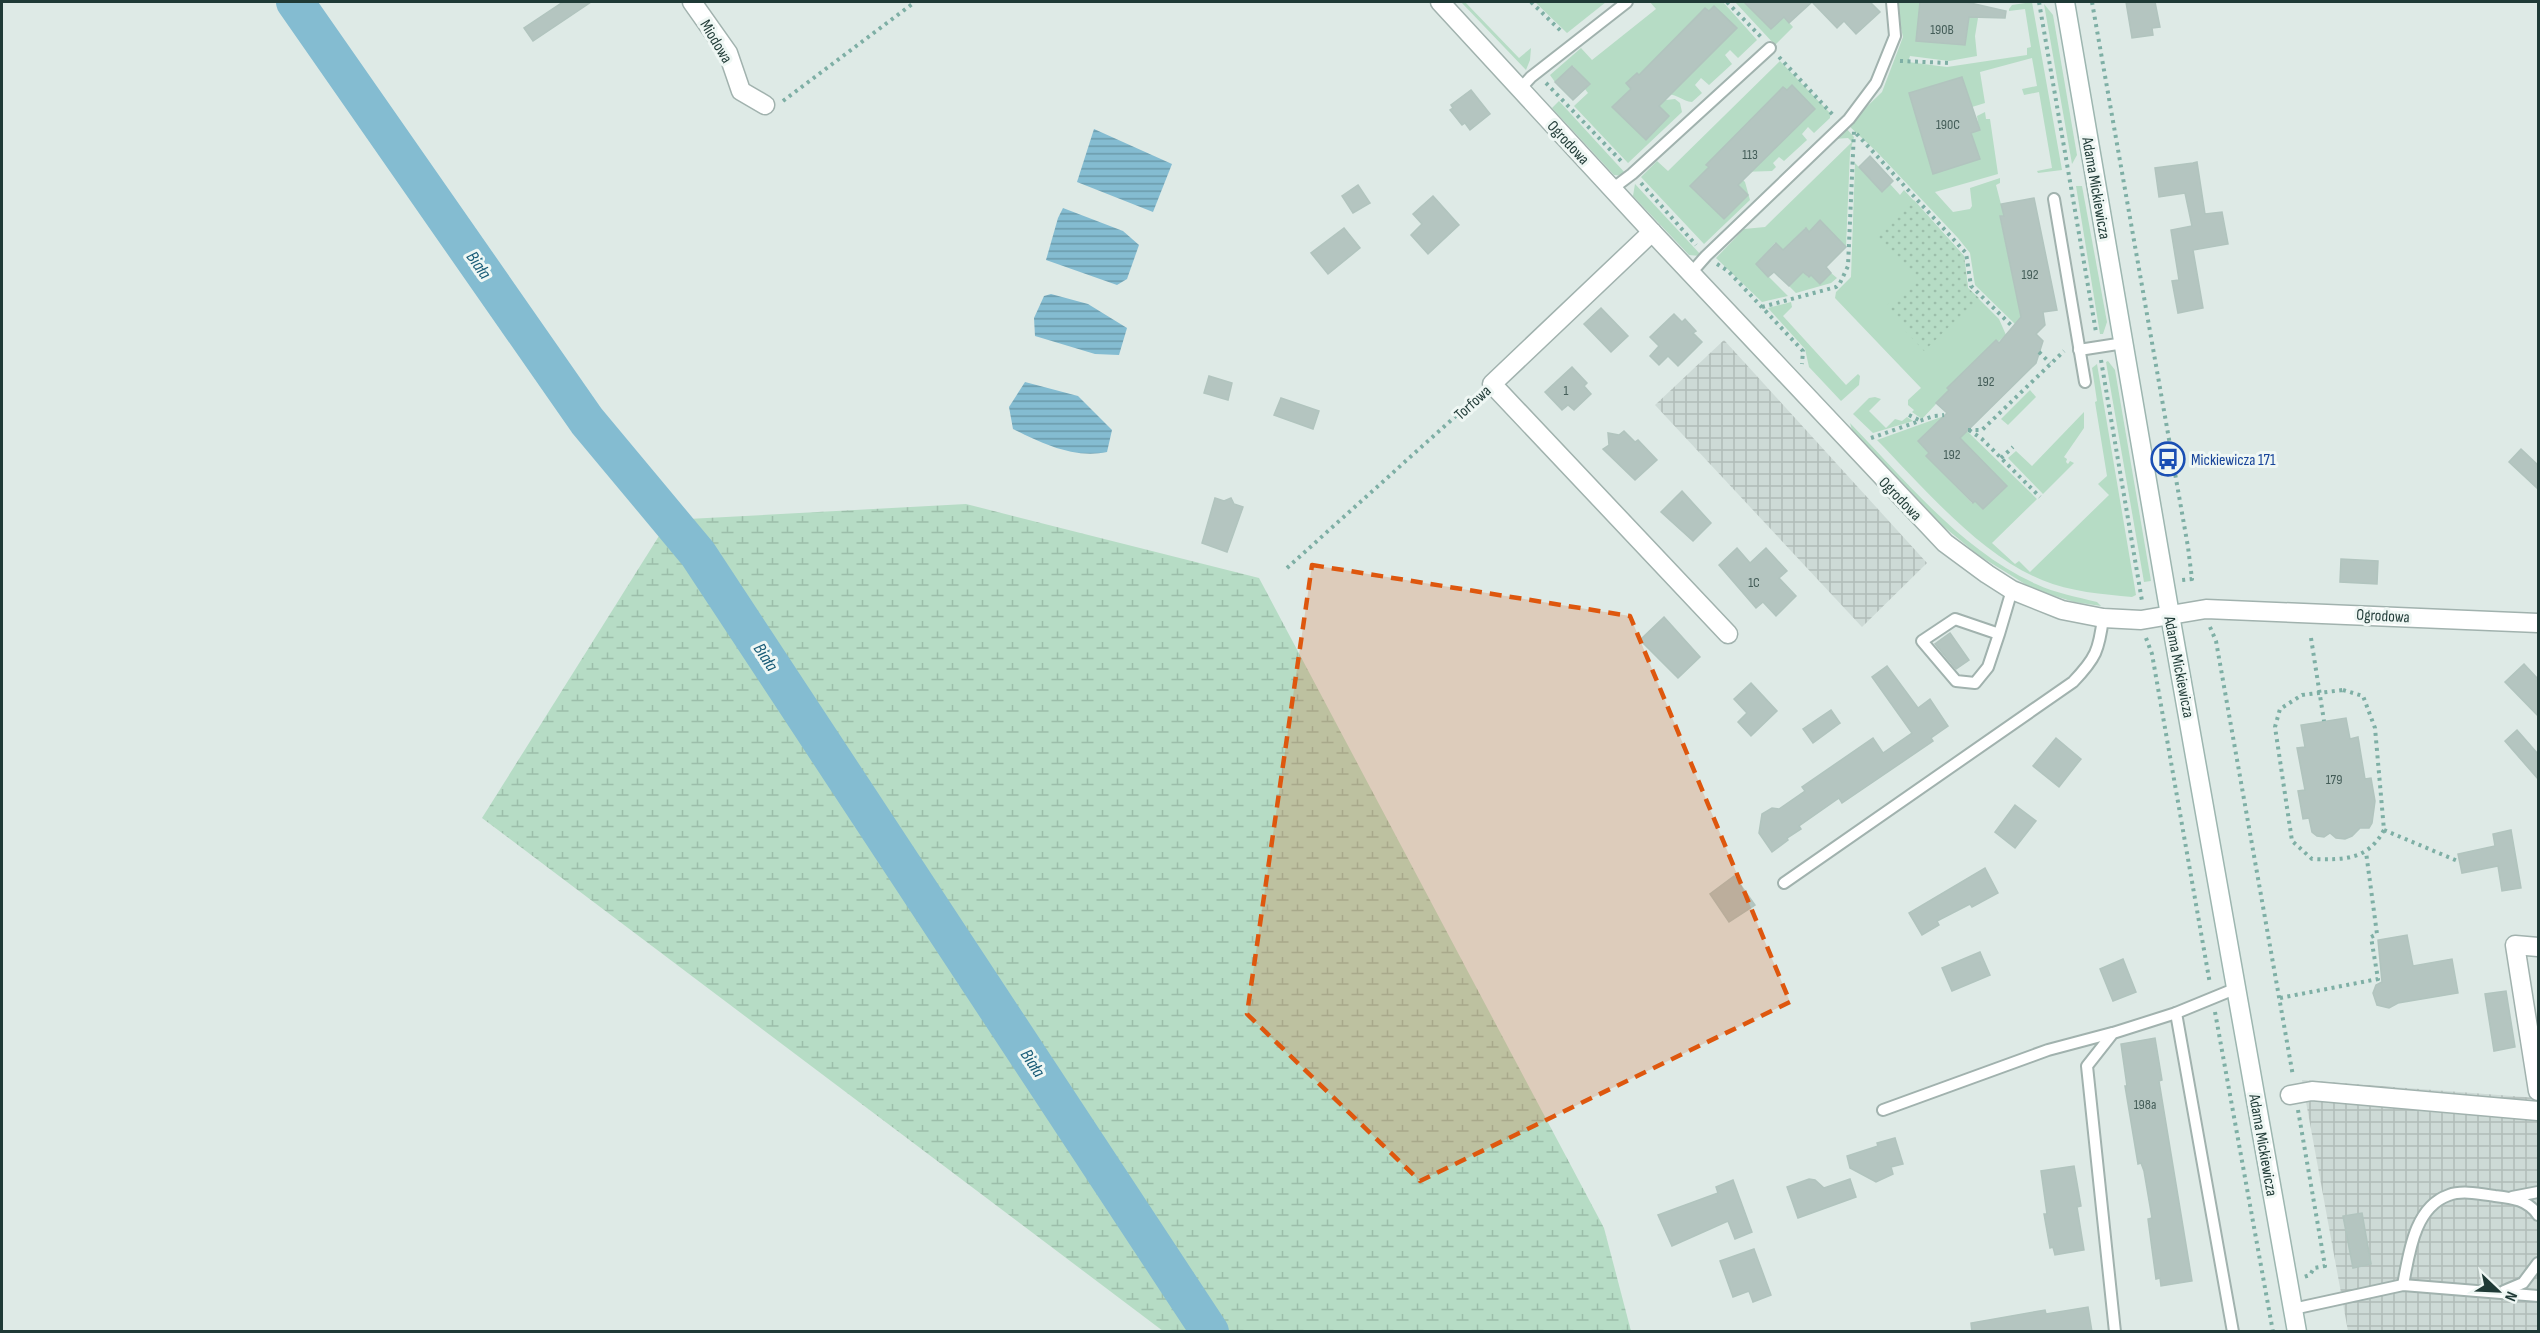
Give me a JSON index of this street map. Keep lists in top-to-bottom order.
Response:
{
  "streets": {
    "street": [
      "Miodowa",
      "Ogrodowa",
      "Adama Mickiewicza",
      "Torfowa"
    ]
  },
  "crossings": [
    ["Ogrodowa", "Adama Mickiewicza"],
    ["Ogrodowa", "Torfowa"]
  ],
  "water": ["Biała"],
  "places": {
    "bus stop": ["Mickiewicza 171"]
  },
  "house_numbers": [
    "190B",
    "190C",
    "113",
    "192",
    "192",
    "1",
    "192",
    "1C",
    "179",
    "198a"
  ],
  "north": "bottom right"
}
